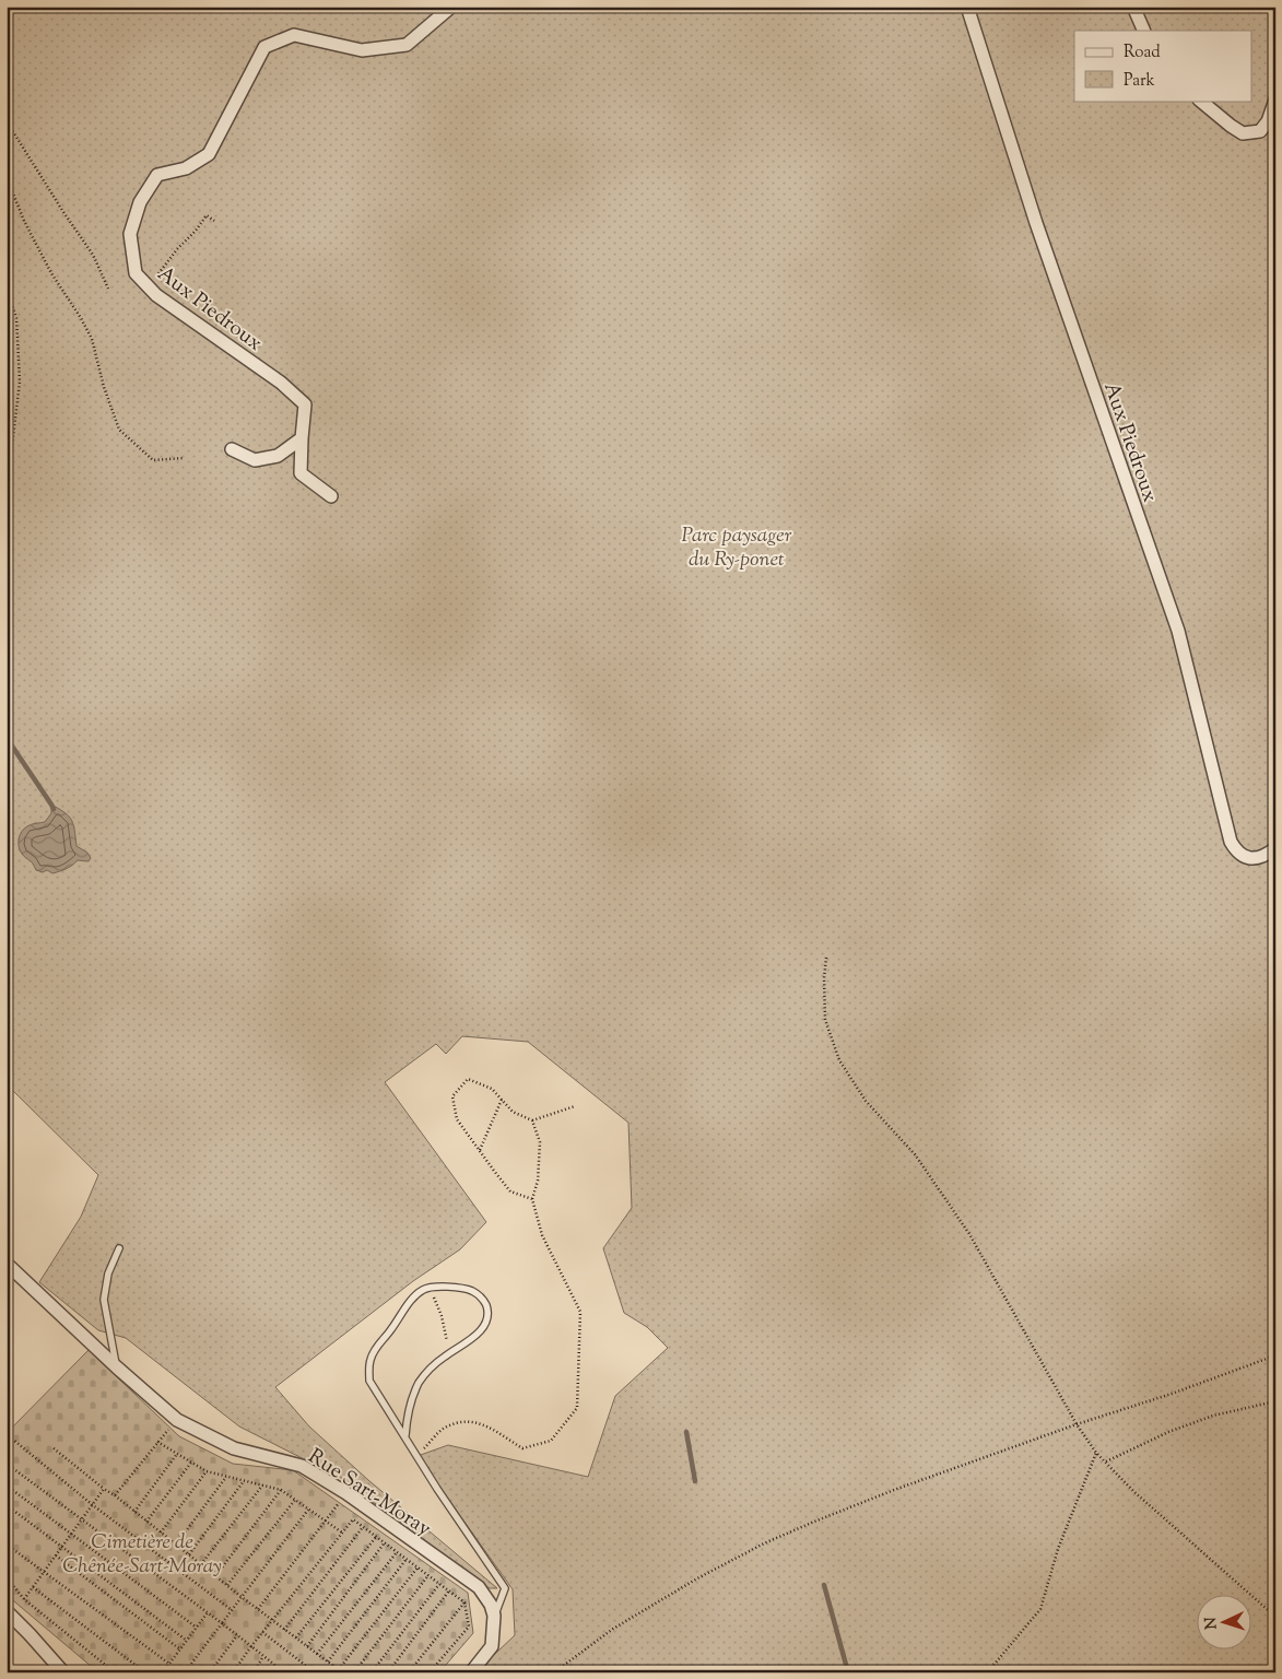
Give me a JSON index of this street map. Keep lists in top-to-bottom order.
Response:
{
  "streets": {
    "street": ["Aux Piedroux", "Rue Sart-Moray"]
  },
  "parks": ["Parc paysager du Ry-ponet", "Cimetière de Chênée-Sart-Moray"],
  "legend": ["Road", "Park"],
  "north": "left"
}
